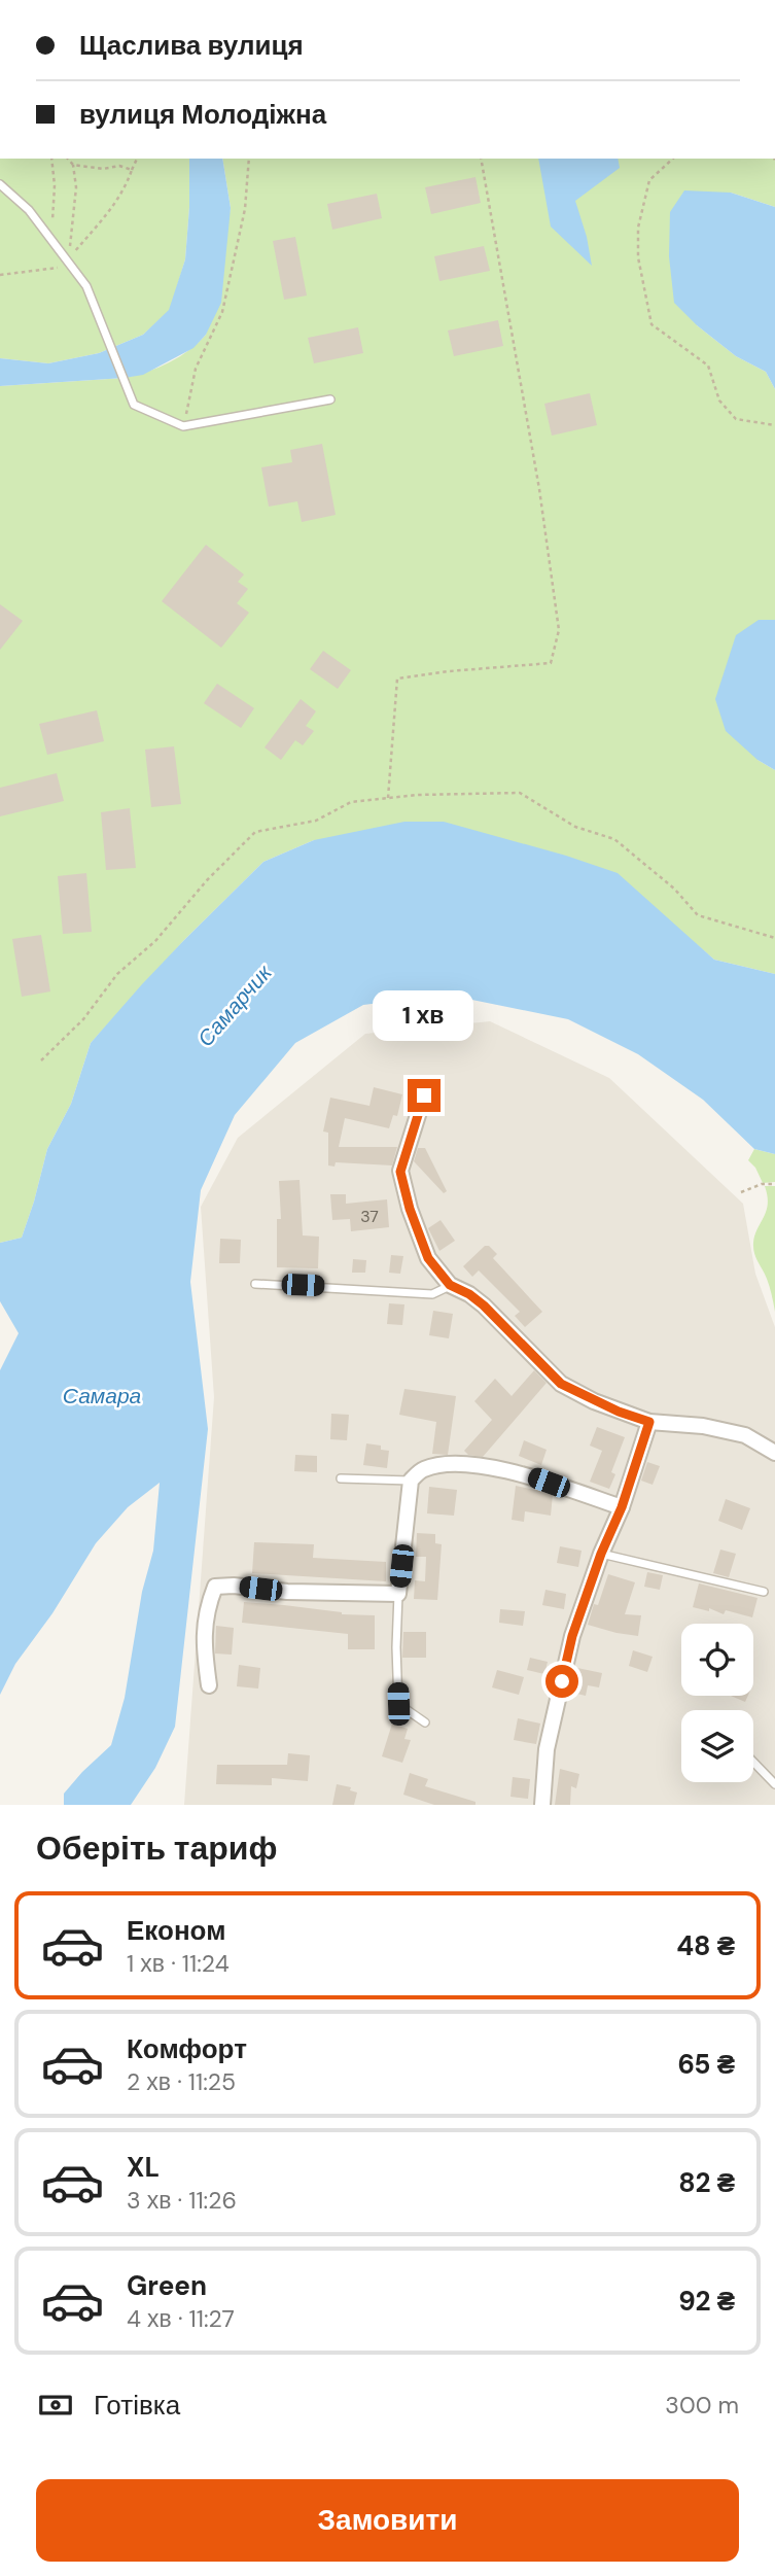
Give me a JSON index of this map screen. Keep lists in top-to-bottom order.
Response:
{
  "water": ["Самарчик", "Самара"],
  "house_numbers": ["37"],
  "page": {
    "banner": ["Щаслива вулиця", "вулиця Молодіжна"],
    "bubble": "1 хв",
    "heading": "Оберіть тариф",
    "list": [
      {
        "name": "Економ",
        "note": "1 хв · 11:24",
        "value": "48 ₴"
      },
      {
        "name": "Комфорт",
        "note": "2 хв · 11:25",
        "value": "65 ₴"
      },
      {
        "name": "XL",
        "note": "3 хв · 11:26",
        "value": "82 ₴"
      },
      {
        "name": "Green",
        "note": "4 хв · 11:27",
        "value": "92 ₴"
      }
    ],
    "pay": ["Готівка", "300 m"],
    "buttons": "Замовити"
  }
}
